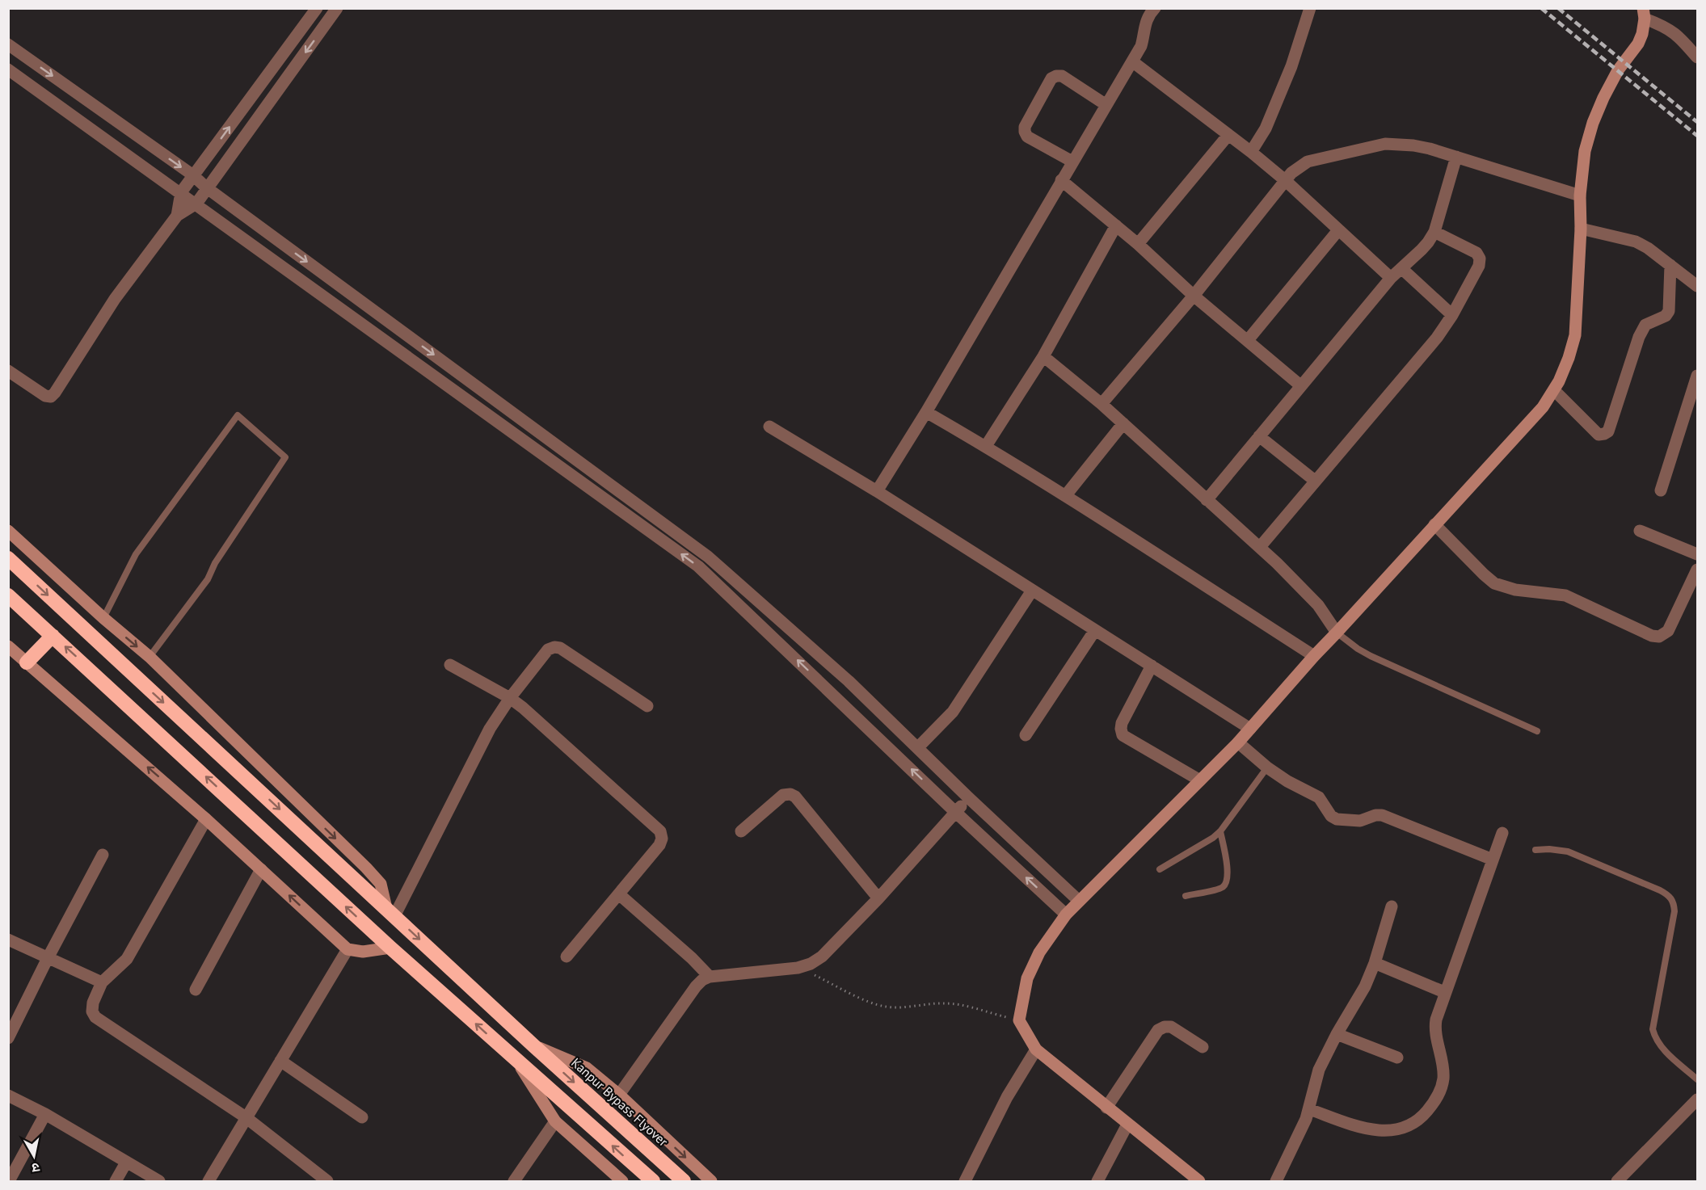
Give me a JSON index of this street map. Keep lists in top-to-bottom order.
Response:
{
  "streets": {
    "highway": ["Kanpur Bypass Flyover"]
  },
  "north": "bottom"
}
